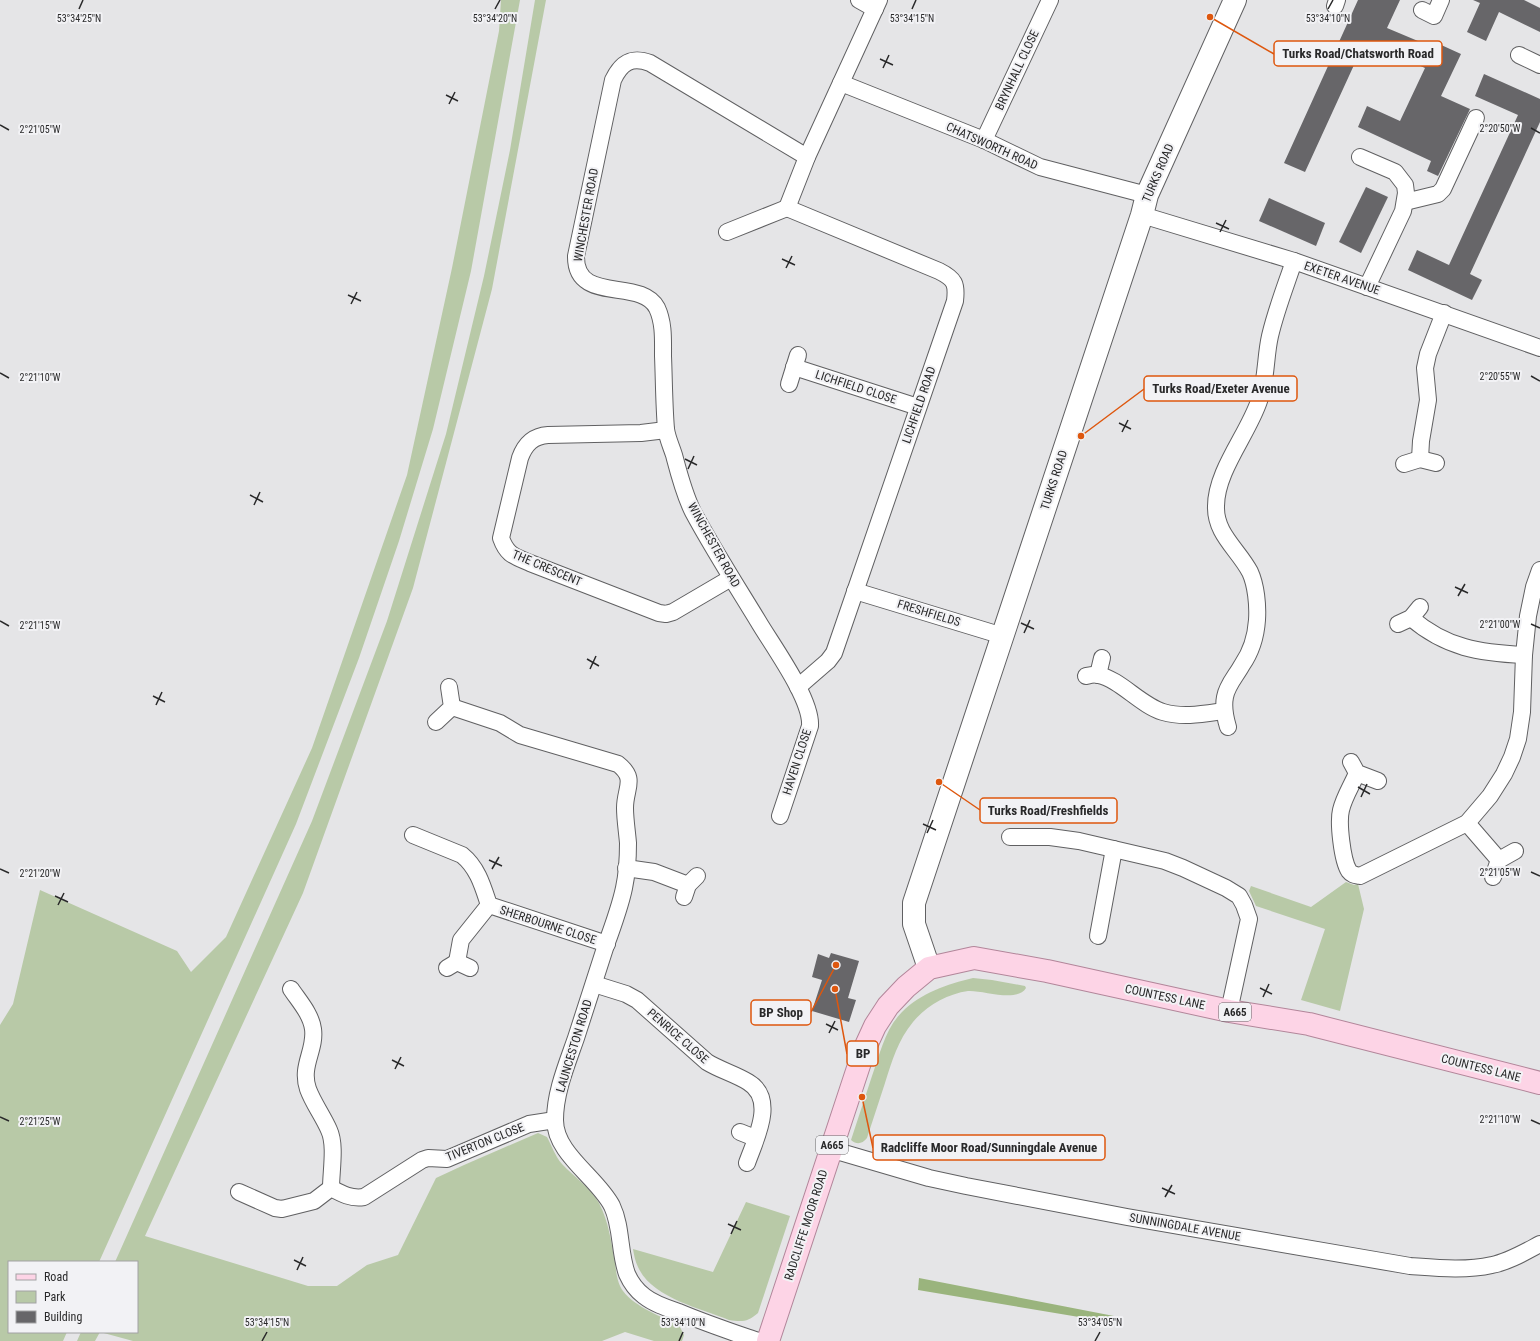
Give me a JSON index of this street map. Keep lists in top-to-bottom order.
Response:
{
  "streets": {
    "main road": ["COUNTESS LANE", "A665", "RADCLIFFE MOOR ROAD"],
    "street": [
      "BRYNHALL CLOSE",
      "CHATSWORTH ROAD",
      "TURKS ROAD",
      "WINCHESTER ROAD",
      "EXETER AVENUE",
      "LICHFIELD CLOSE",
      "LICHFIELD ROAD",
      "THE CRESCENT",
      "FRESHFIELDS",
      "HAVEN CLOSE",
      "SHERBOURNE CLOSE",
      "PENRICE CLOSE",
      "LAUNCESTON ROAD",
      "TIVERTON CLOSE",
      "SUNNINGDALE AVENUE"
    ]
  },
  "crossings": [
    ["BRYNHALL CLOSE", "CHATSWORTH ROAD"],
    ["CHATSWORTH ROAD", "TURKS ROAD"],
    ["CHATSWORTH ROAD", "EXETER AVENUE"],
    ["TURKS ROAD", "EXETER AVENUE"],
    ["TURKS ROAD", "FRESHFIELDS"],
    ["TURKS ROAD", "COUNTESS LANE"],
    ["TURKS ROAD", "RADCLIFFE MOOR ROAD"],
    ["WINCHESTER ROAD", "LICHFIELD ROAD"],
    ["WINCHESTER ROAD", "THE CRESCENT"],
    ["WINCHESTER ROAD", "HAVEN CLOSE"],
    ["LICHFIELD CLOSE", "LICHFIELD ROAD"],
    ["LICHFIELD ROAD", "FRESHFIELDS"],
    ["LICHFIELD ROAD", "HAVEN CLOSE"],
    ["SHERBOURNE CLOSE", "LAUNCESTON ROAD"],
    ["COUNTESS LANE", "RADCLIFFE MOOR ROAD"],
    ["PENRICE CLOSE", "LAUNCESTON ROAD"],
    ["LAUNCESTON ROAD", "TIVERTON CLOSE"],
    ["RADCLIFFE MOOR ROAD", "SUNNINGDALE AVENUE"]
  ],
  "places": [
    "Turks Road/Chatsworth Road",
    "Turks Road/Exeter Avenue",
    "Turks Road/Freshfields",
    "BP Shop",
    "BP",
    "Radcliffe Moor Road/Sunningdale Avenue"
  ],
  "legend": ["Road", "Park", "Building"],
  "coordinates": [
    "53°34'25\"N",
    "53°34'20\"N",
    "53°34'15\"N",
    "53°34'10\"N",
    "2°20'50\"W",
    "2°21'05\"W",
    "2°20'55\"W",
    "2°21'10\"W",
    "2°21'00\"W",
    "2°21'15\"W",
    "2°21'20\"W",
    "2°21'25\"W",
    "53°34'05\"N"
  ]
}
